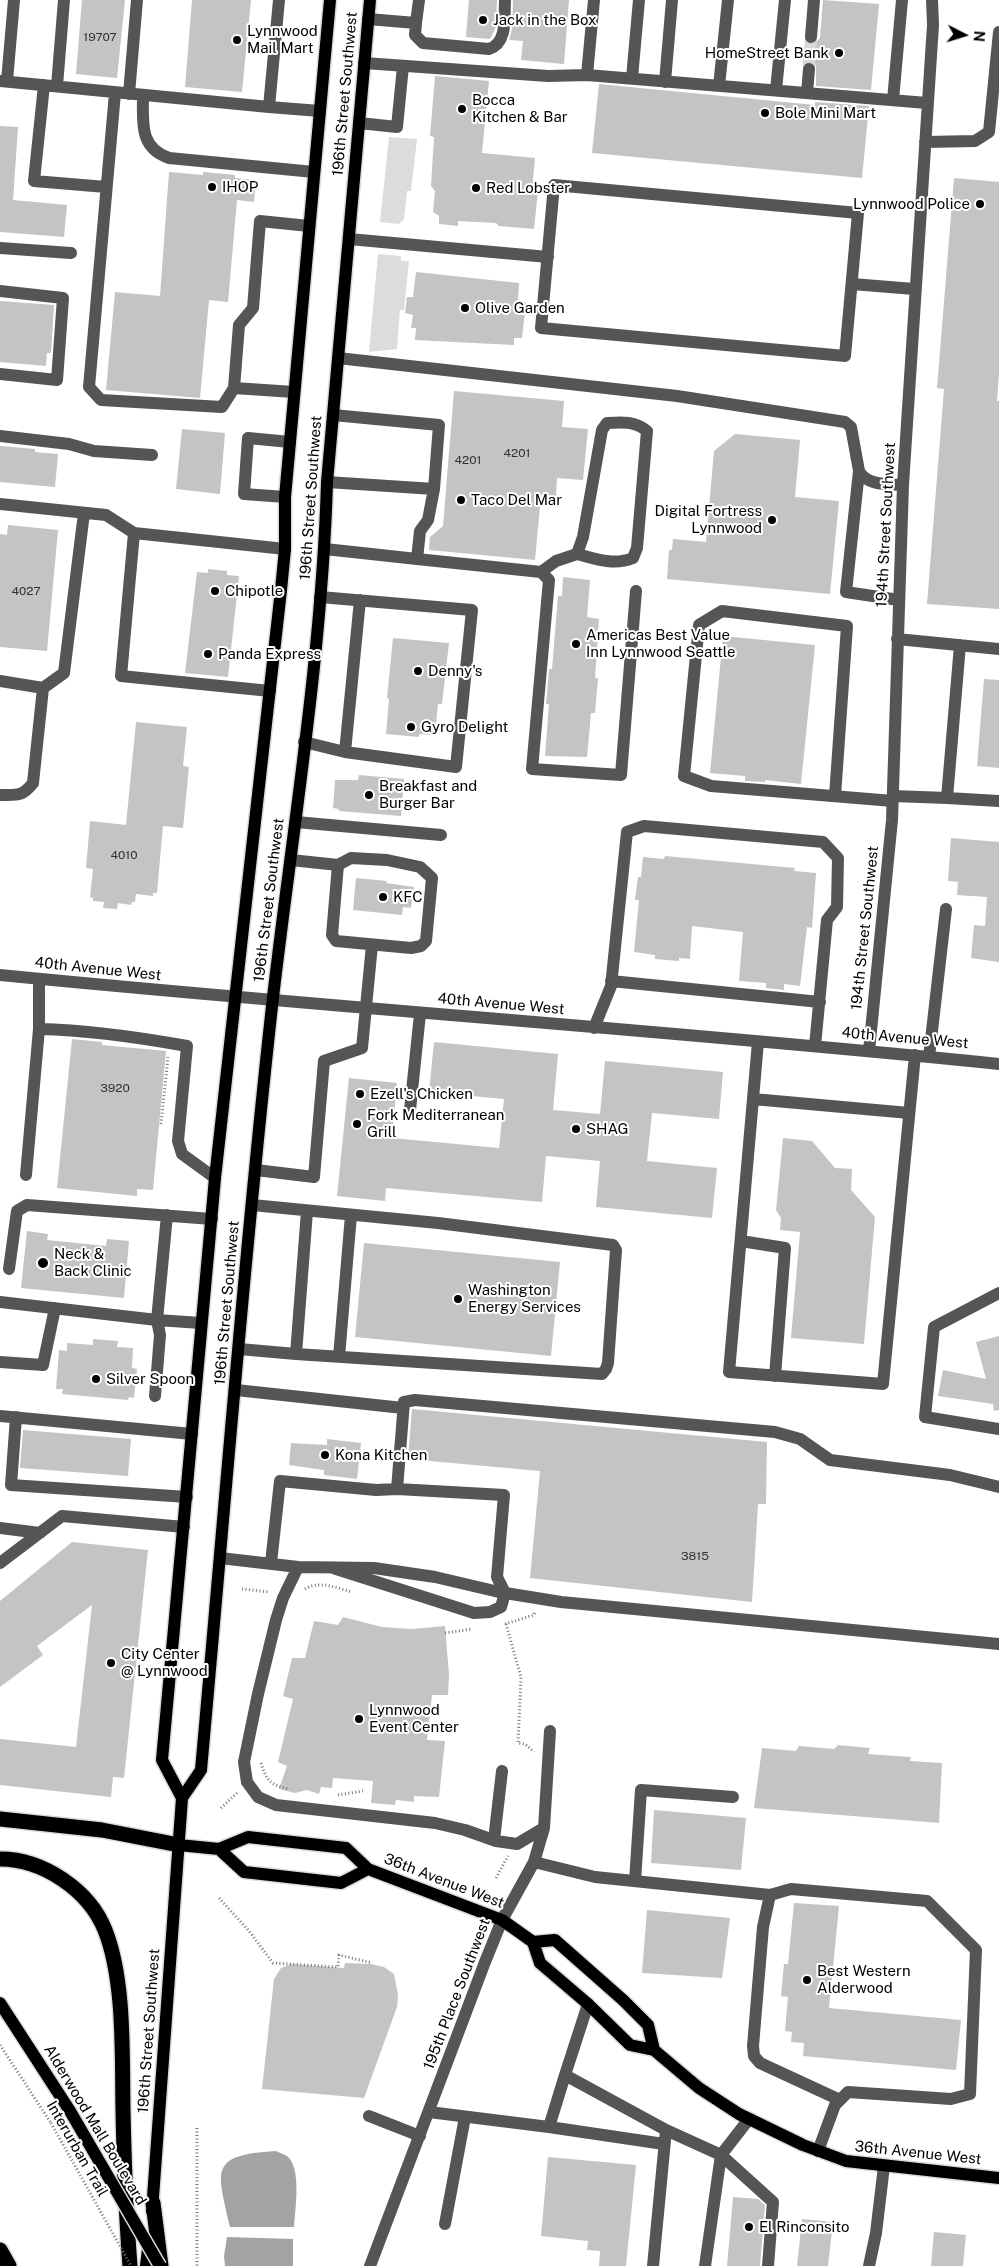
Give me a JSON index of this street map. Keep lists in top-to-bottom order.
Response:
{
  "streets": {
    "main road": ["196th Street Southwest", "36th Avenue West", "Alderwood Mall Boulevard"],
    "street": ["194th Street Southwest", "40th Avenue West", "195th Place Southwest"],
    "path": ["Interurban Trail"]
  },
  "crossings": [
    ["196th Street Southwest", "40th Avenue West"],
    ["196th Street Southwest", "36th Avenue West"],
    ["194th Street Southwest", "40th Avenue West"],
    ["36th Avenue West", "195th Place Southwest"]
  ],
  "places": [
    "Jack in the Box",
    "Lynnwood Mail Mart",
    "HomeStreet Bank",
    "Bocca Kitchen & Bar",
    "Bole Mini Mart",
    "IHOP",
    "Red Lobster",
    "Lynnwood Police",
    "Olive Garden",
    "Taco Del Mar",
    "Digital Fortress Lynnwood",
    "Chipotle",
    "Americas Best Value Inn Lynnwood Seattle",
    "Panda Express",
    "Denny's",
    "Gyro Delight",
    "Breakfast and Burger Bar",
    "KFC",
    "Ezell's Chicken",
    "Fork Mediterranean Grill",
    "SHAG",
    "Neck & Back Clinic",
    "Washington Energy Services",
    "Silver Spoon",
    "Kona Kitchen",
    "City Center @ Lynnwood",
    "Lynnwood Event Center",
    "Best Western Alderwood",
    "El Rinconsito"
  ],
  "house_numbers": [
    "19707",
    "4201",
    "4201",
    "4027",
    "4010",
    "3920",
    "3815"
  ],
  "north": "right"
}
